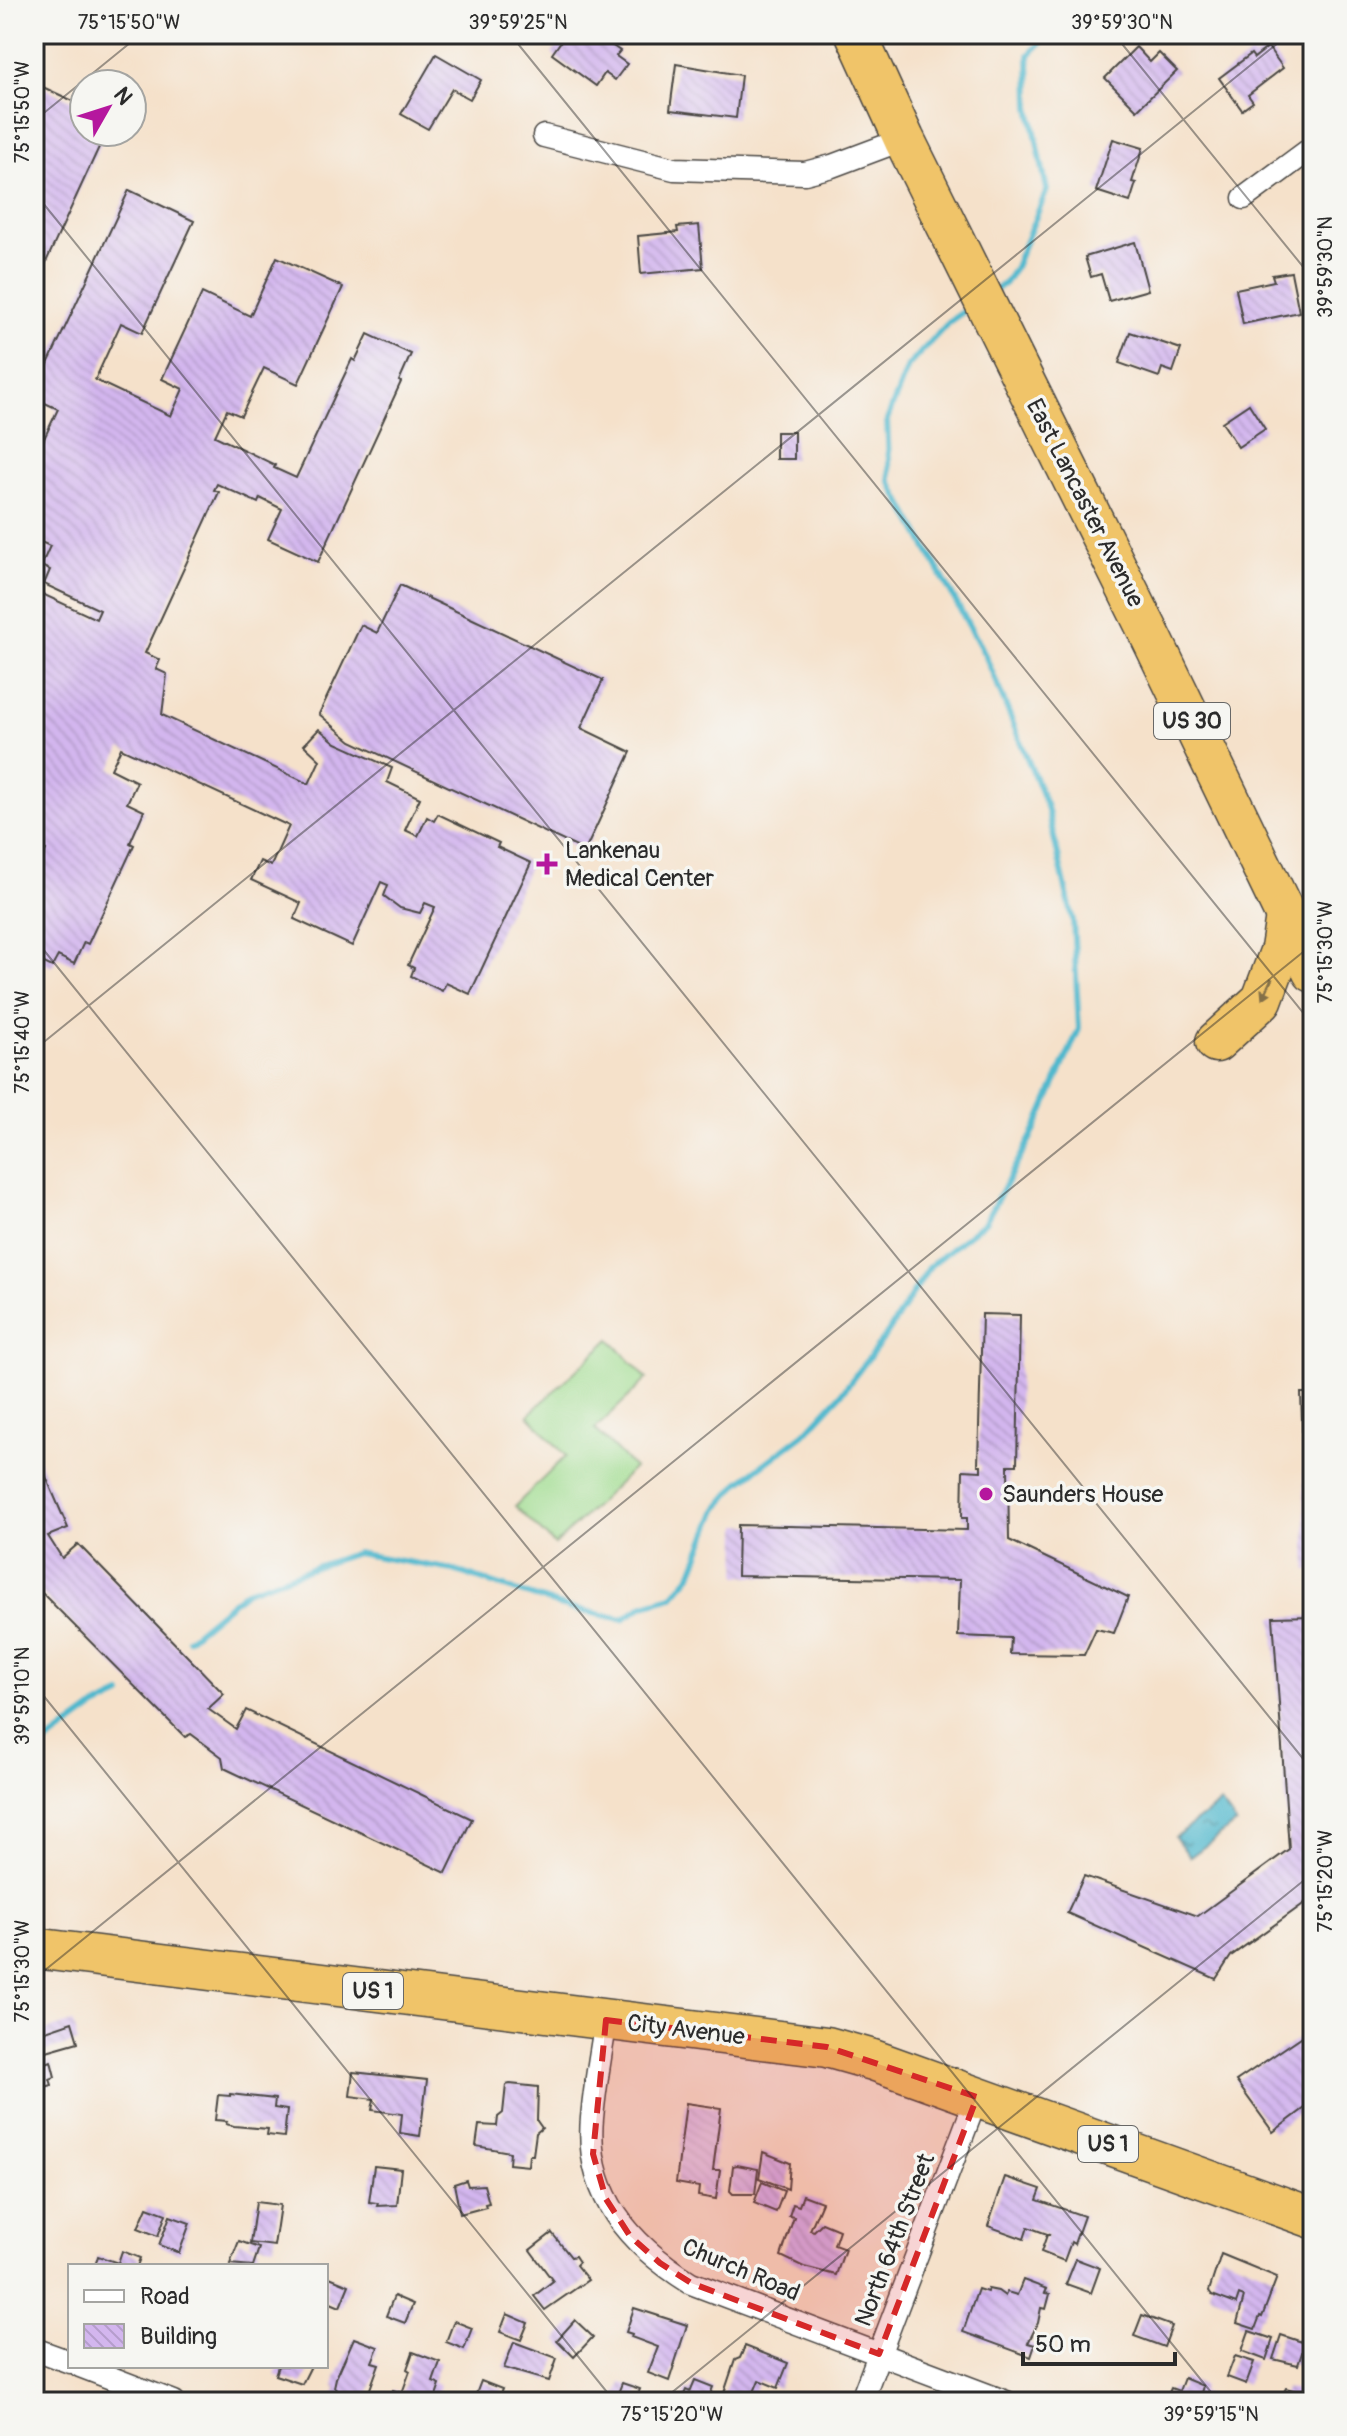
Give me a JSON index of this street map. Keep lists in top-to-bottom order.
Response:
{
  "streets": {
    "highway": [
      "East Lancaster Avenue",
      "US 30",
      "US 1",
      "City Avenue"
    ],
    "street": ["North 64th Street", "Church Road"]
  },
  "crossings": [
    ["City Avenue", "North 64th Street"],
    ["City Avenue", "Church Road"],
    ["North 64th Street", "Church Road"]
  ],
  "places": {
    "health": ["Lankenau Medical Center"],
    "other": ["Saunders House"]
  },
  "legend": ["Road", "Building"],
  "scale_bar": "50 m",
  "north": "top right",
  "coordinates": [
    "75°15'50\"W",
    "39°59'25\"N",
    "39°59'30\"N",
    "75°15'30\"W",
    "75°15'40\"W",
    "39°59'10\"N",
    "75°15'20\"W",
    "39°59'15\"N"
  ]
}
